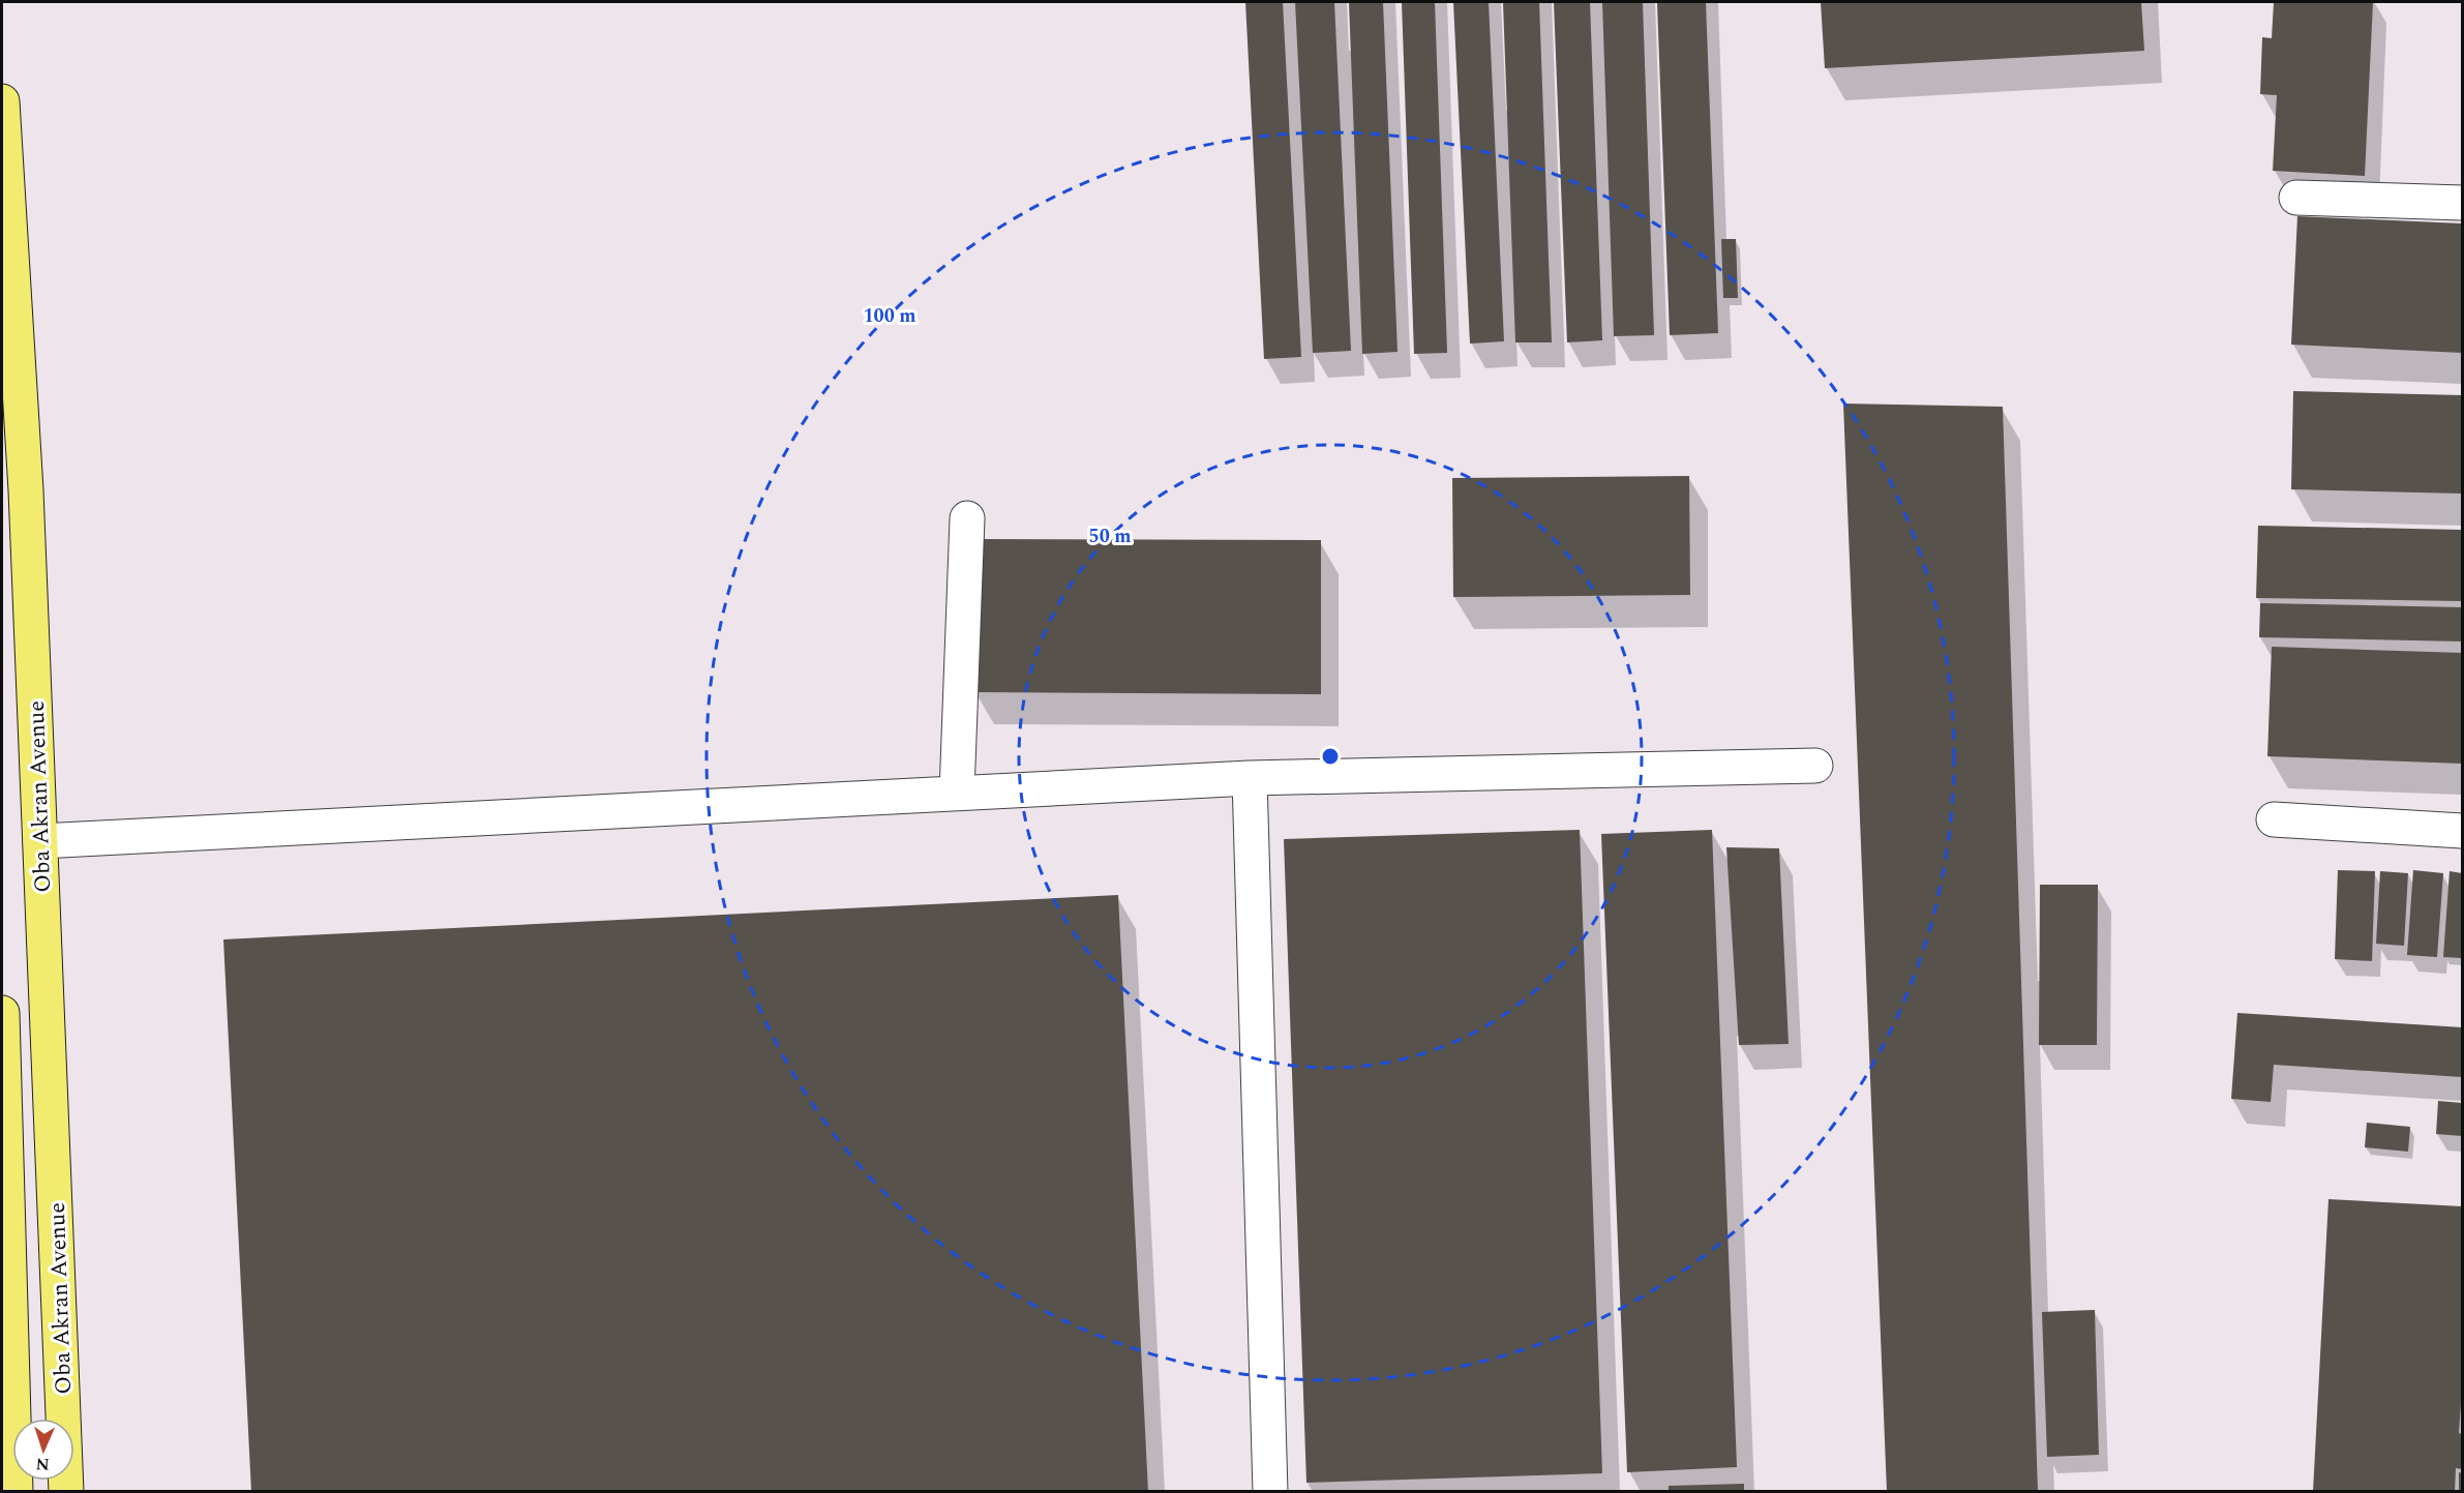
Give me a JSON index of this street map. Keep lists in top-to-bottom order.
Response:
{
  "streets": {
    "main road": ["Oba Akran Avenue"]
  },
  "north": "bottom",
  "rings": ["100 m", "50 m"]
}
